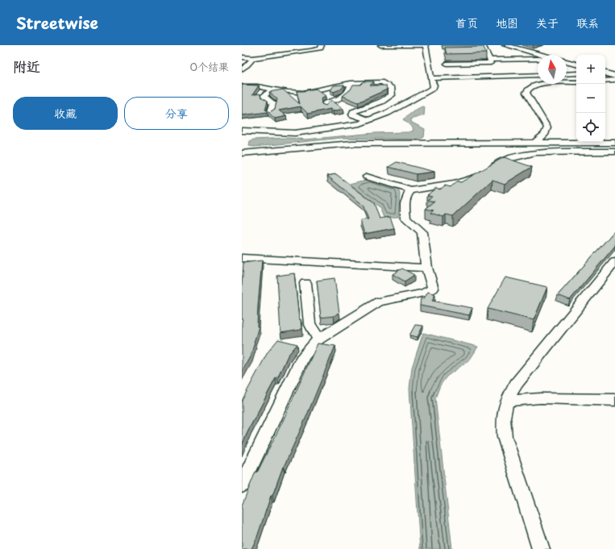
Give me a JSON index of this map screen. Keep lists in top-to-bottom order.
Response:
{
  "north": "top",
  "page": {
    "header": "Streetwise",
    "nav": [
      "首页",
      "地图",
      "关于",
      "联系"
    ],
    "heading": ["附近", "0个结果"],
    "map_buttons": ["+", "−"],
    "buttons": ["收藏", "分享"]
  }
}
